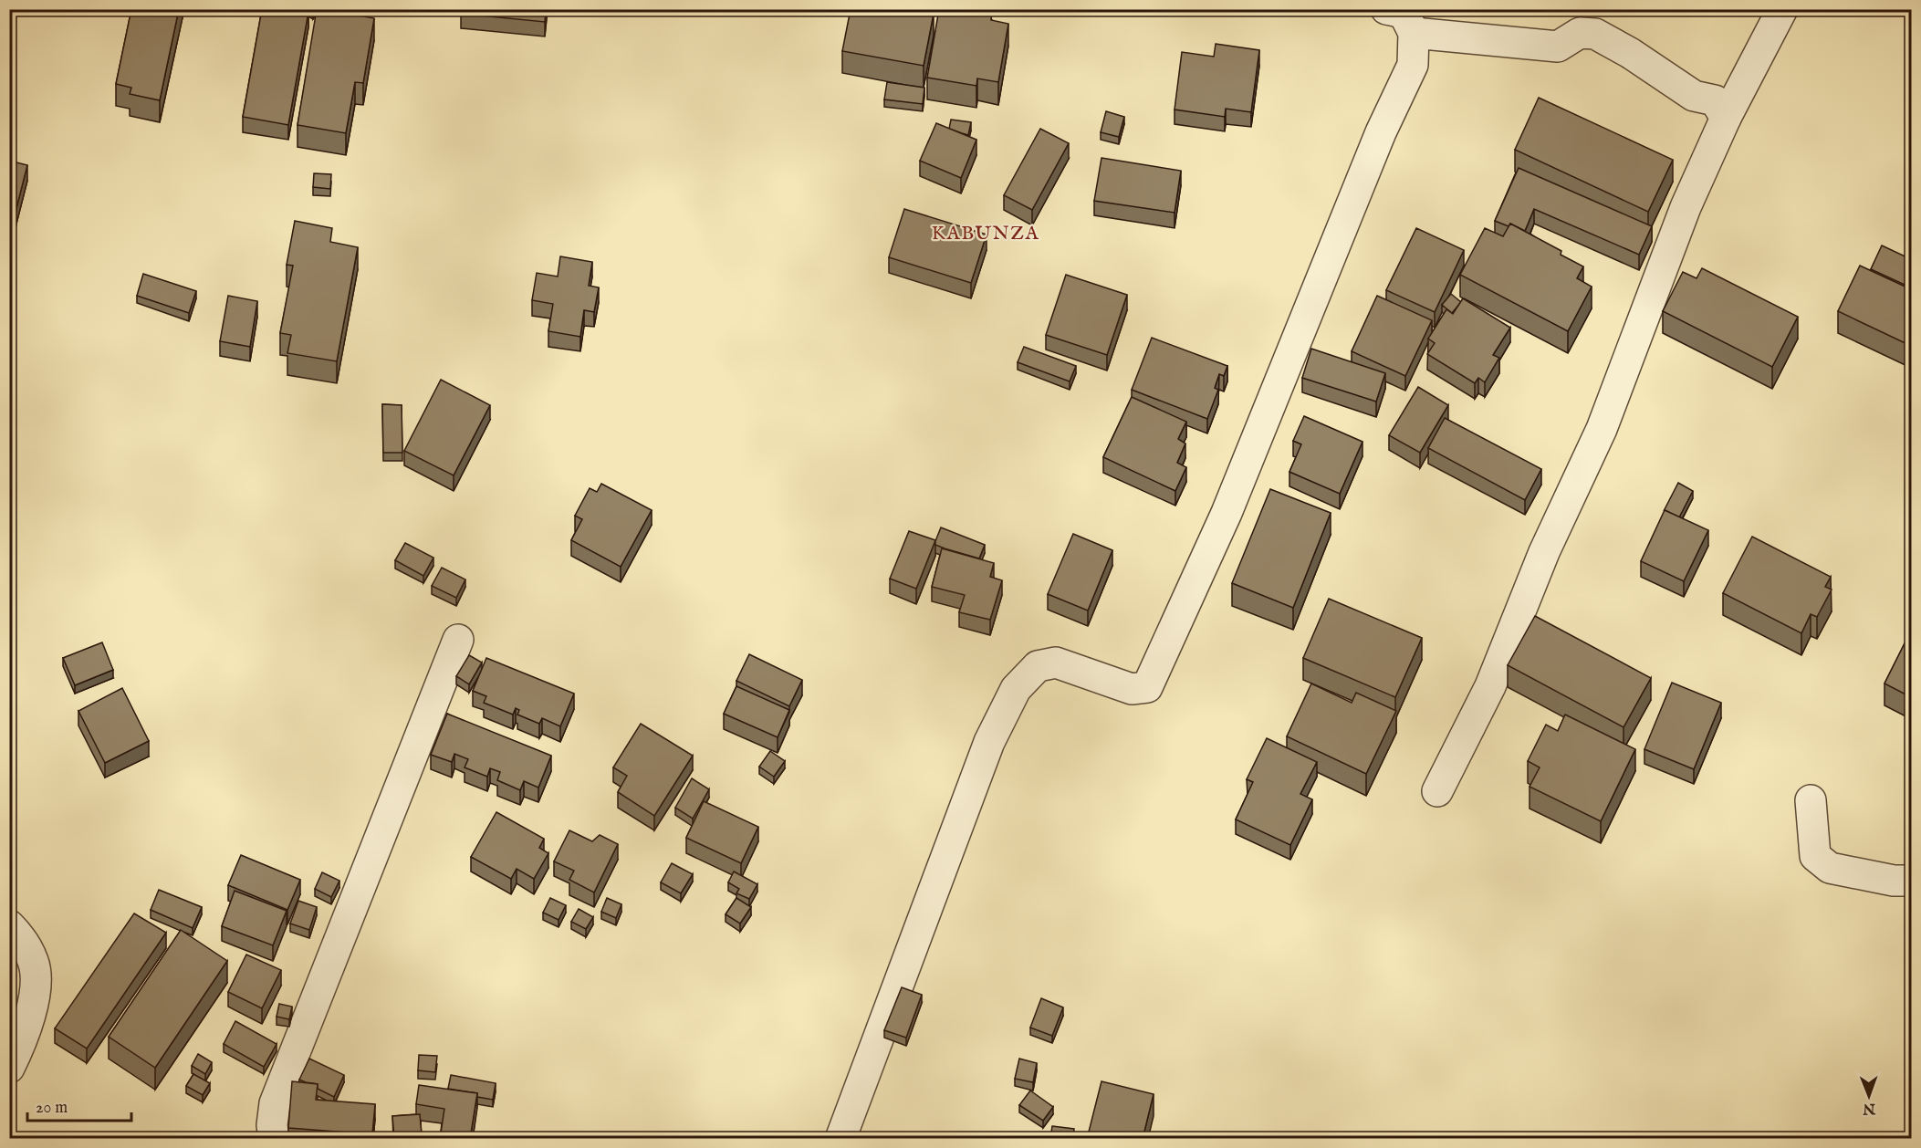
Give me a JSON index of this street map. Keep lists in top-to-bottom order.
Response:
{
  "districts": ["KABUNZA"],
  "scale_bar": "20 m",
  "north": "bottom"
}
